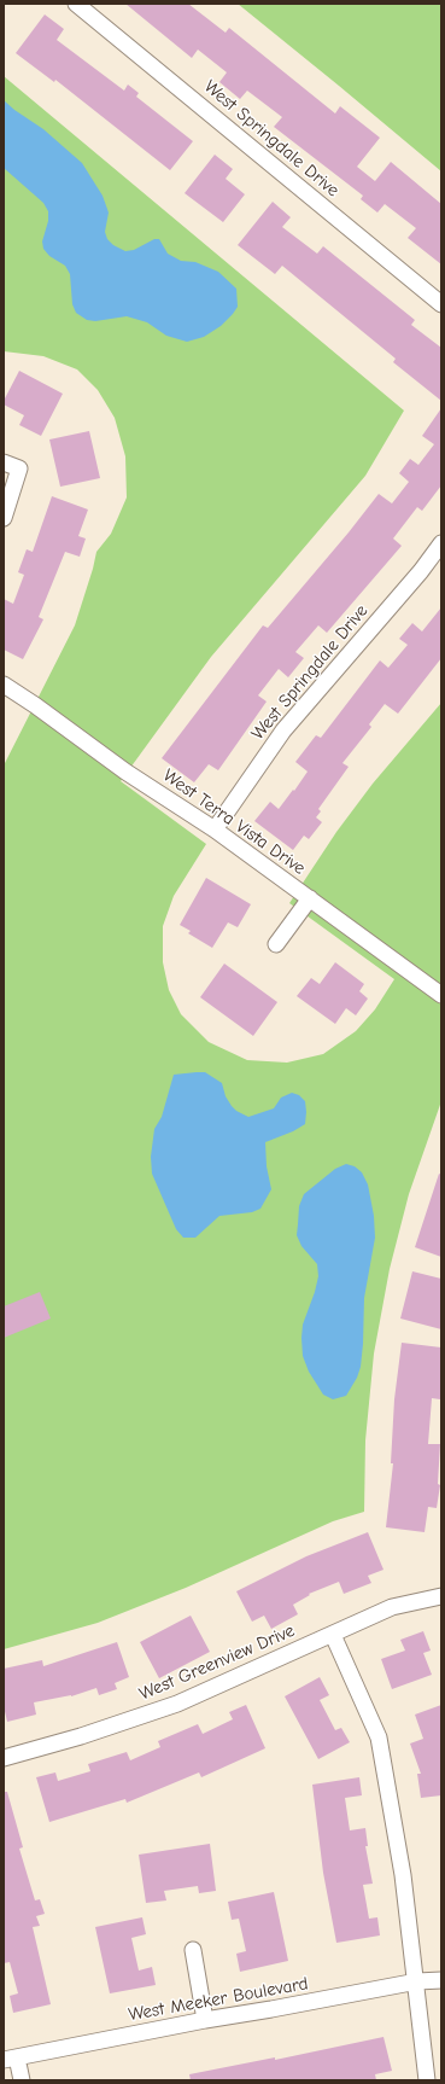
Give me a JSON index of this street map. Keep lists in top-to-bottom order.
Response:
{
  "streets": {
    "street": [
      "West Springdale Drive",
      "West Terra Vista Drive",
      "West Greenview Drive",
      "West Meeker Boulevard"
    ]
  },
  "crossings": [
    ["West Springdale Drive", "West Terra Vista Drive"]
  ]
}
